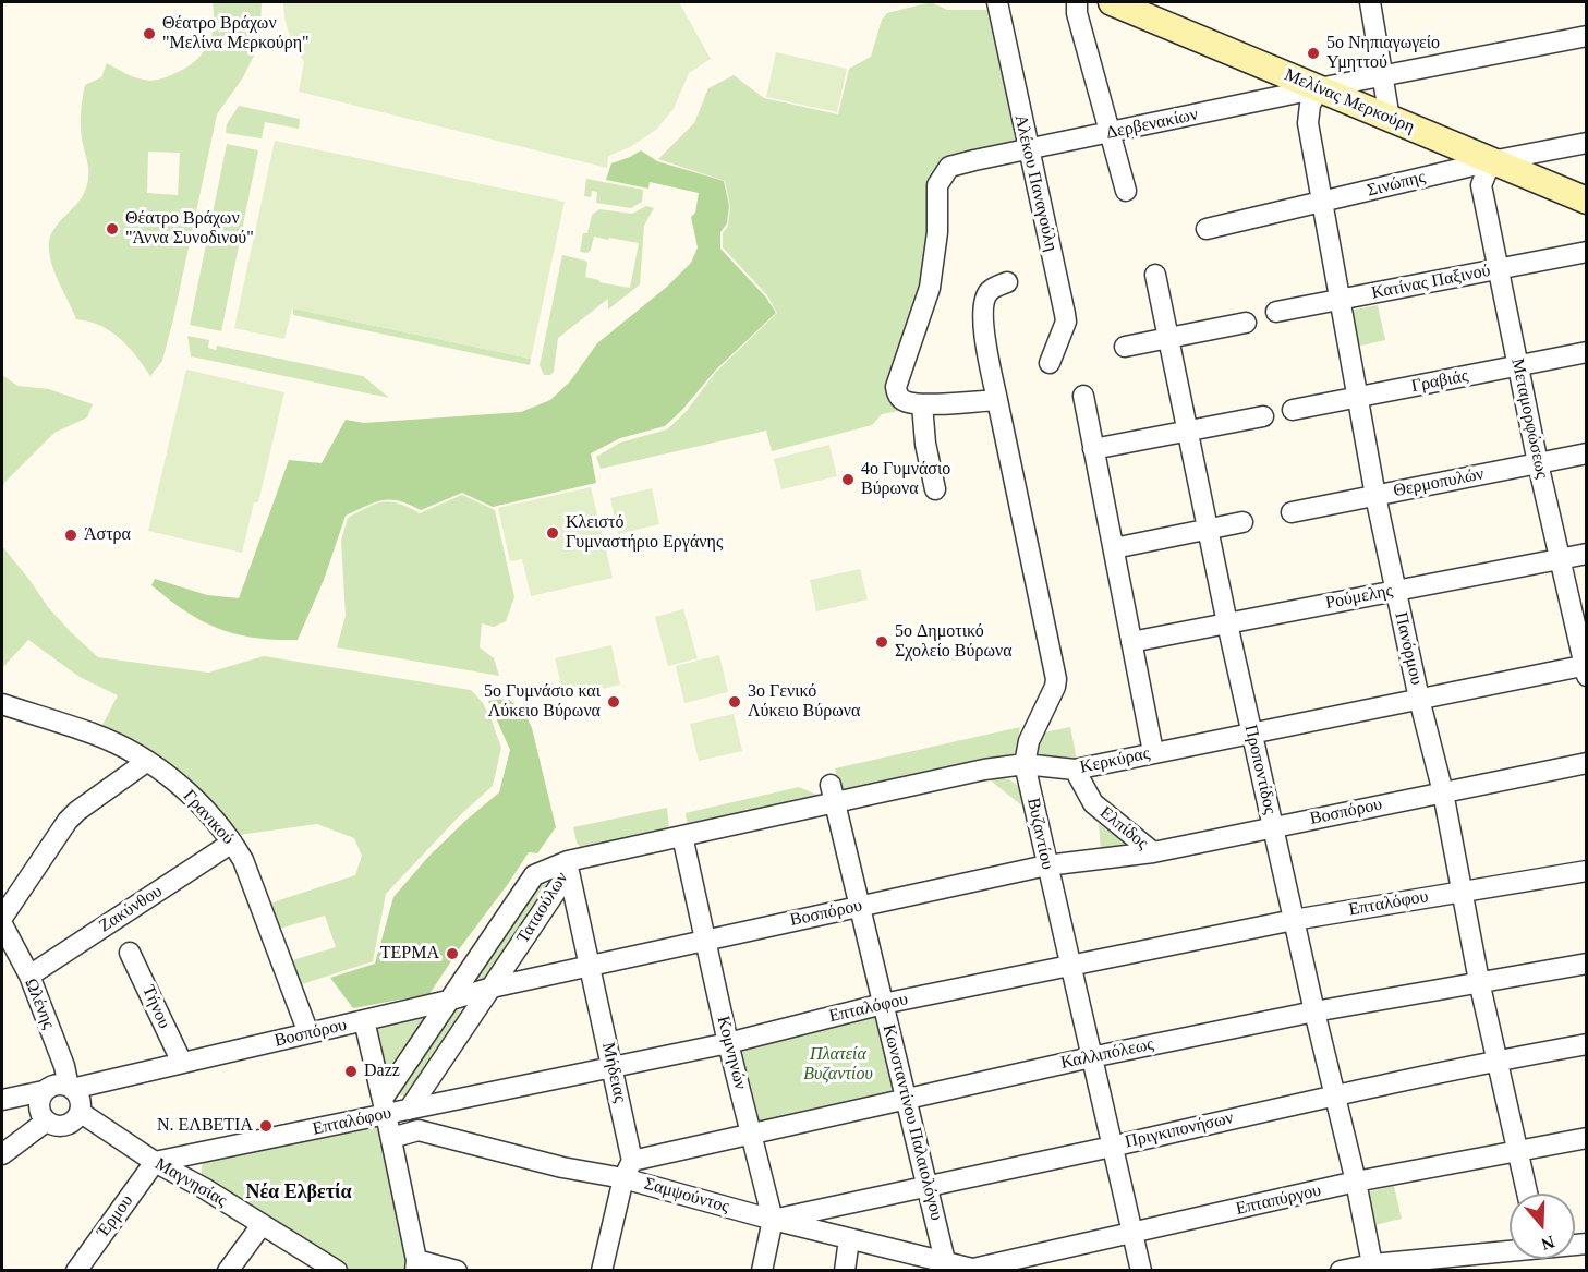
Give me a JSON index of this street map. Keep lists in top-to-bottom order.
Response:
{
  "streets": {
    "street": [
      "Μελίνας Μερκούρη",
      "Δερβενακίων",
      "Αλέκου Παναγούλη",
      "Σινώπης",
      "Κατίνας Παξινού",
      "Γραβιάς",
      "Μεταμορφώσεως",
      "Θερμοπυλών",
      "Ρούμελης",
      "Πανόρμου",
      "Κερκύρας",
      "Προποντίδος",
      "Βοσπόρου",
      "Γρανικού",
      "Ελπίδος",
      "Βυζαντίου",
      "Επταλόφου",
      "Ταταούλων",
      "Ζακύνθου",
      "Ωλένης",
      "Τήνου",
      "Κομνηνών",
      "Καλλιπόλεως",
      "Μήδειας",
      "Κωνσταντίνου Παλαιολόγου",
      "Πριγκιπονήσων",
      "Μαγνησίας",
      "Σαμψούντος",
      "Επταπύργου",
      "Έρμου"
    ]
  },
  "crossings": [
    ["Μελίνας Μερκούρη", "Δερβενακίων"],
    ["Μελίνας Μερκούρη", "Σινώπης"],
    ["Μελίνας Μερκούρη", "Μεταμορφώσεως"],
    ["Μελίνας Μερκούρη", "Πανόρμου"],
    ["Δερβενακίων", "Αλέκου Παναγούλη"],
    ["Δερβενακίων", "Πανόρμου"],
    ["Σινώπης", "Μεταμορφώσεως"],
    ["Σινώπης", "Πανόρμου"],
    ["Κατίνας Παξινού", "Μεταμορφώσεως"],
    ["Κατίνας Παξινού", "Πανόρμου"],
    ["Γραβιάς", "Μεταμορφώσεως"],
    ["Γραβιάς", "Πανόρμου"],
    ["Μεταμορφώσεως", "Θερμοπυλών"],
    ["Μεταμορφώσεως", "Ρούμελης"],
    ["Μεταμορφώσεως", "Κερκύρας"],
    ["Θερμοπυλών", "Πανόρμου"],
    ["Ρούμελης", "Πανόρμου"],
    ["Ρούμελης", "Προποντίδος"],
    ["Πανόρμου", "Κερκύρας"],
    ["Πανόρμου", "Βοσπόρου"],
    ["Πανόρμου", "Επταλόφου"],
    ["Πανόρμου", "Καλλιπόλεως"],
    ["Πανόρμου", "Πριγκιπονήσων"],
    ["Πανόρμου", "Επταπύργου"],
    ["Κερκύρας", "Προποντίδος"],
    ["Κερκύρας", "Ελπίδος"],
    ["Κερκύρας", "Βυζαντίου"],
    ["Κερκύρας", "Ταταούλων"],
    ["Κερκύρας", "Κομνηνών"],
    ["Κερκύρας", "Μήδειας"],
    ["Κερκύρας", "Κωνσταντίνου Παλαιολόγου"],
    ["Προποντίδος", "Βοσπόρου"],
    ["Προποντίδος", "Επταλόφου"],
    ["Προποντίδος", "Καλλιπόλεως"],
    ["Προποντίδος", "Πριγκιπονήσων"],
    ["Προποντίδος", "Επταπύργου"],
    ["Βοσπόρου", "Γρανικού"],
    ["Βοσπόρου", "Ελπίδος"],
    ["Βοσπόρου", "Βυζαντίου"],
    ["Βοσπόρου", "Ταταούλων"],
    ["Βοσπόρου", "Ωλένης"],
    ["Βοσπόρου", "Τήνου"],
    ["Βοσπόρου", "Κομνηνών"],
    ["Βοσπόρου", "Μήδειας"],
    ["Βοσπόρου", "Κωνσταντίνου Παλαιολόγου"],
    ["Βοσπόρου", "Μαγνησίας"],
    ["Γρανικού", "Ζακύνθου"],
    ["Βυζαντίου", "Επταλόφου"],
    ["Βυζαντίου", "Καλλιπόλεως"],
    ["Βυζαντίου", "Πριγκιπονήσων"],
    ["Βυζαντίου", "Επταπύργου"],
    ["Επταλόφου", "Ταταούλων"],
    ["Επταλόφου", "Κομνηνών"],
    ["Επταλόφου", "Μήδειας"],
    ["Επταλόφου", "Κωνσταντίνου Παλαιολόγου"],
    ["Επταλόφου", "Μαγνησίας"],
    ["Επταλόφου", "Έρμου"],
    ["Ταταούλων", "Μήδειας"],
    ["Ζακύνθου", "Ωλένης"],
    ["Ωλένης", "Μαγνησίας"],
    ["Κομνηνών", "Καλλιπόλεως"],
    ["Κομνηνών", "Πριγκιπονήσων"],
    ["Κομνηνών", "Σαμψούντος"],
    ["Καλλιπόλεως", "Μήδειας"],
    ["Καλλιπόλεως", "Κωνσταντίνου Παλαιολόγου"],
    ["Κωνσταντίνου Παλαιολόγου", "Πριγκιπονήσων"],
    ["Κωνσταντίνου Παλαιολόγου", "Σαμψούντος"],
    ["Πριγκιπονήσων", "Σαμψούντος"],
    ["Μαγνησίας", "Έρμου"],
    ["Σαμψούντος", "Επταπύργου"]
  ],
  "districts": ["Νέα Ελβετία"],
  "parks": ["Πλατεία Βυζαντίου"],
  "places": [
    "Θέατρο Βράχων \"Μελίνα Μερκούρη\"",
    "5ο Νηπιαγωγείο Υμηττού",
    "Θέατρο Βράχων \"Άννα Συνοδινού\"",
    "4ο Γυμνάσιο Βύρωνα",
    "Κλειστό Γυμναστήριο Εργάνης",
    "Άστρα",
    "5ο Δημοτικό Σχολείο Βύρωνα",
    "5ο Γυμνάσιο και Λύκειο Βύρωνα",
    "3o Γενικό Λύκειο Βύρωνα",
    "ΤΕΡΜΑ",
    "Dazz",
    "Ν. ΕΛΒΕΤΙΑ"
  ],
  "north": "bottom"
}
